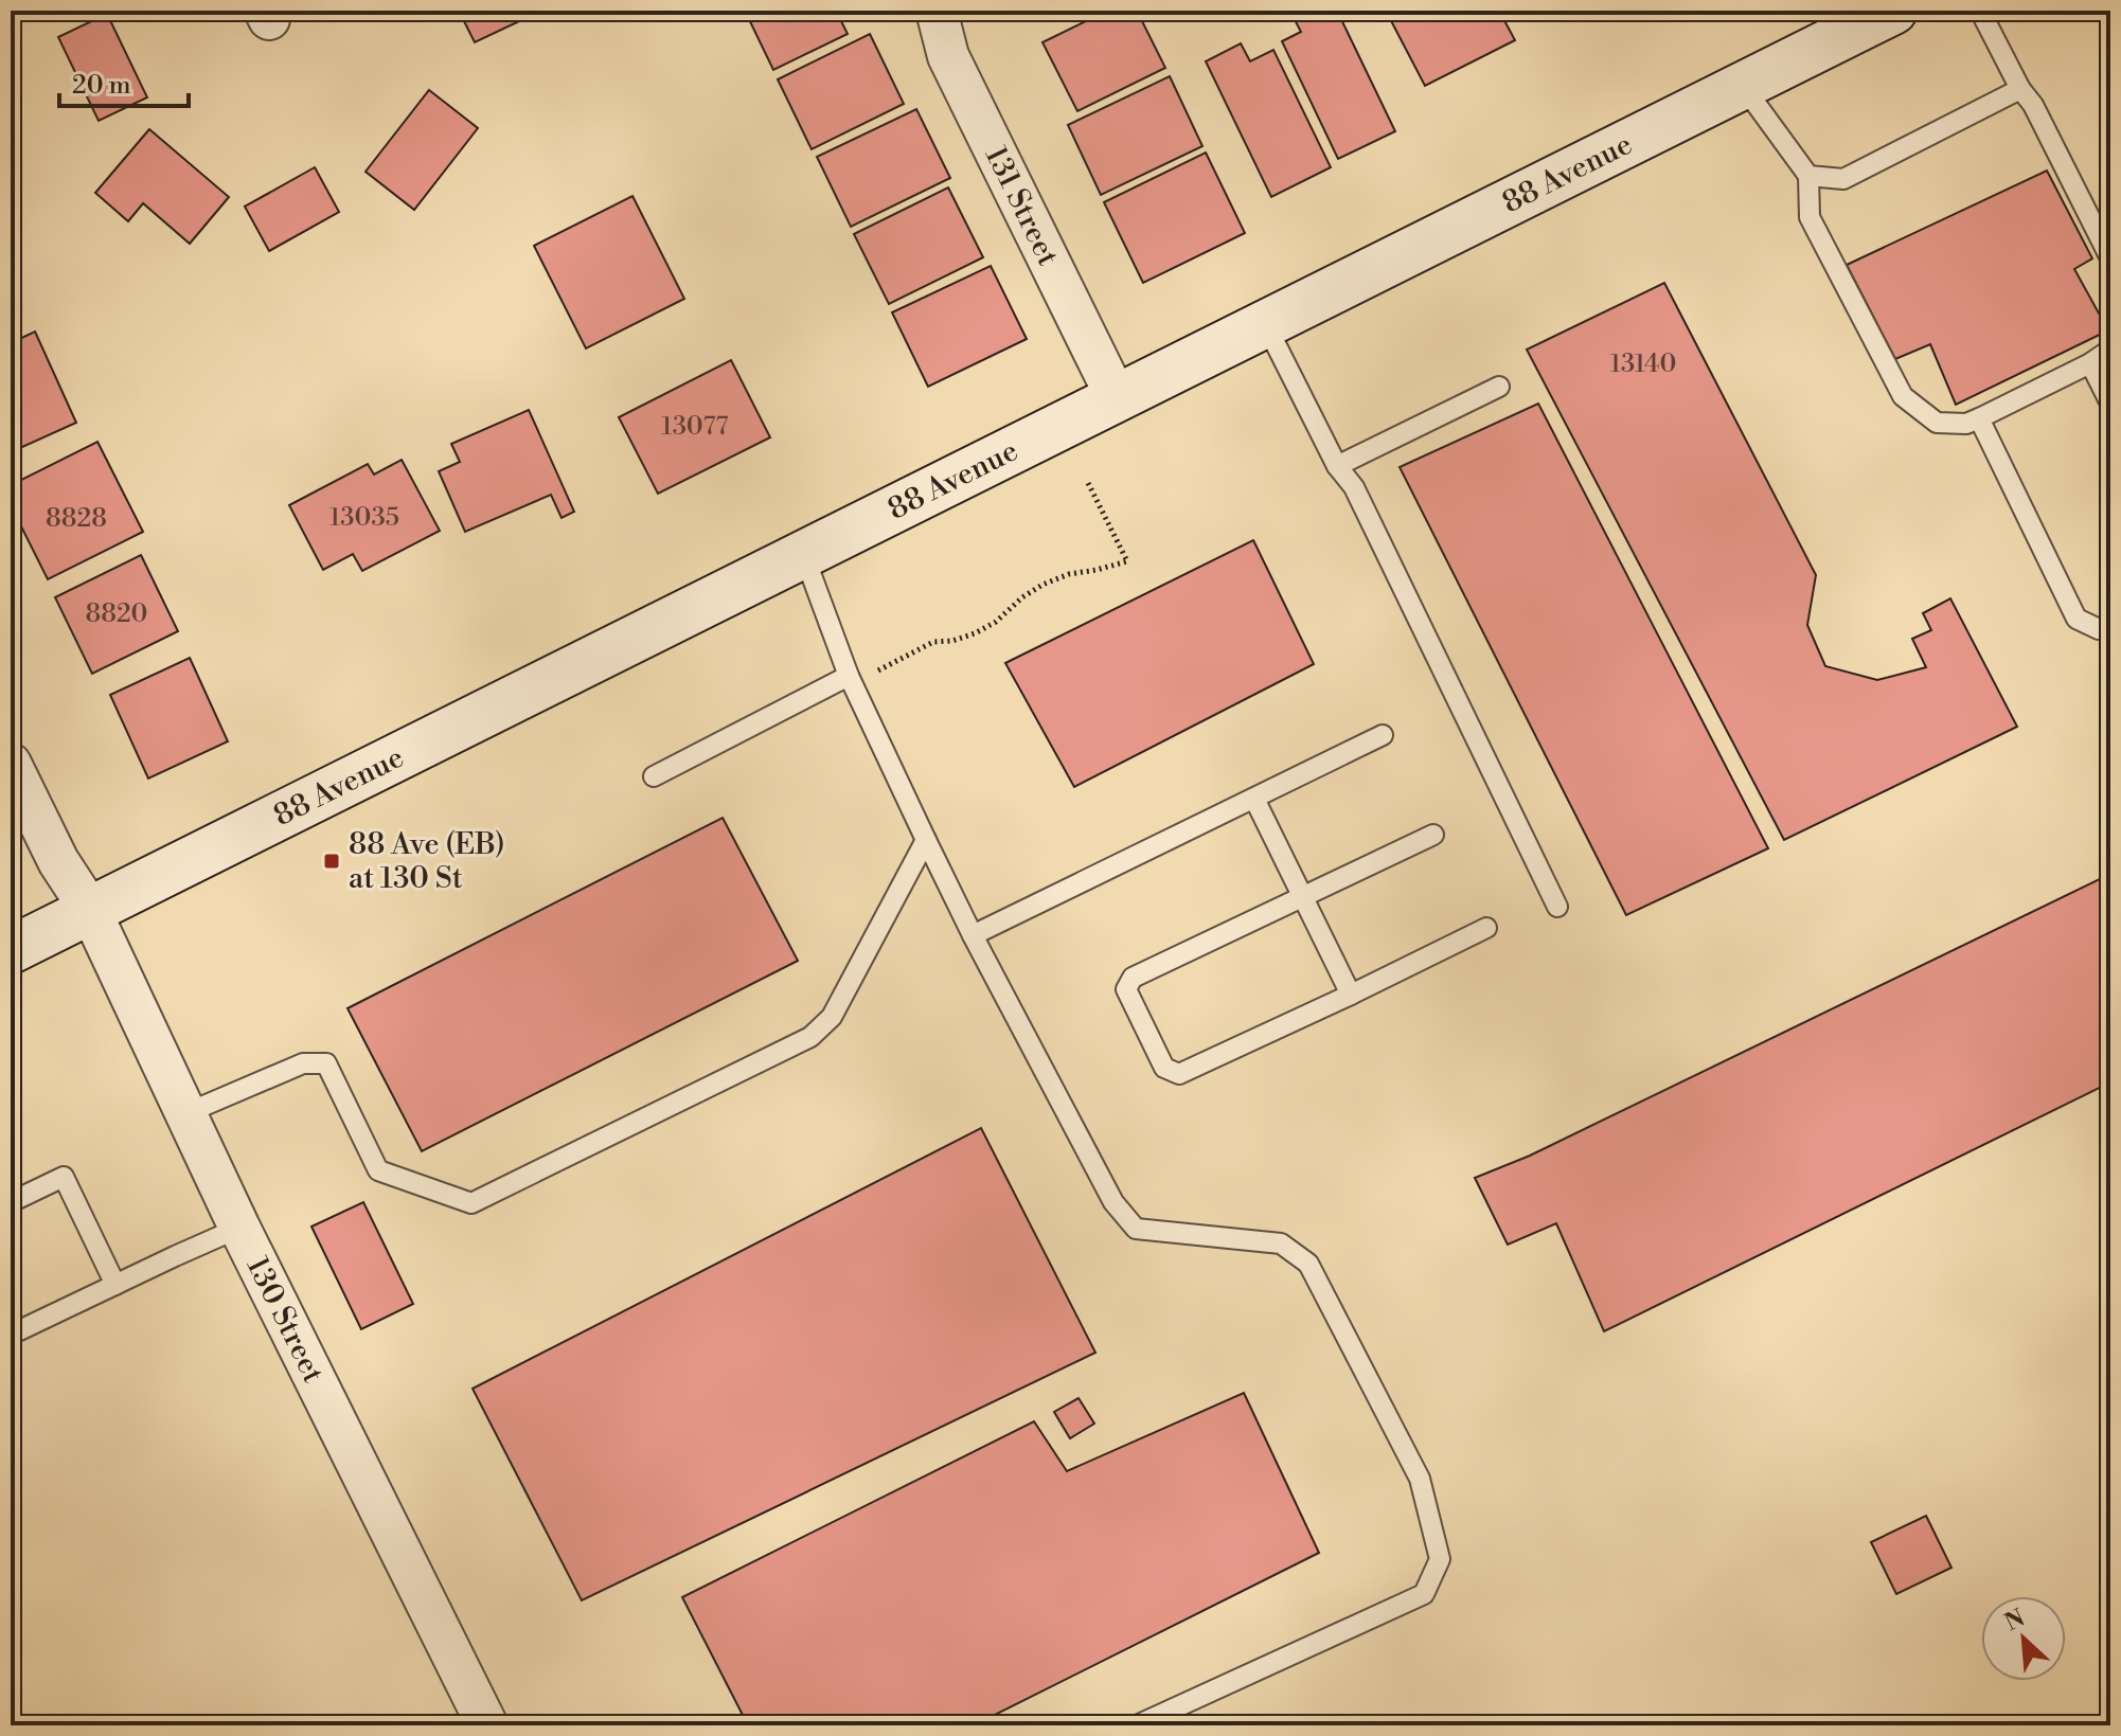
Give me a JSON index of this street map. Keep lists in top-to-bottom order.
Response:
{
  "streets": {
    "main road": ["88 Avenue"],
    "street": ["131 Street", "130 Street"]
  },
  "crossings": [
    ["88 Avenue", "131 Street"],
    ["88 Avenue", "130 Street"]
  ],
  "places": {
    "transit": ["88 Ave (EB) at 130 St"]
  },
  "house_numbers": [
    "13140",
    "13077",
    "13035",
    "8828",
    "8820"
  ],
  "scale_bar": "20 m",
  "north": "top left"
}
